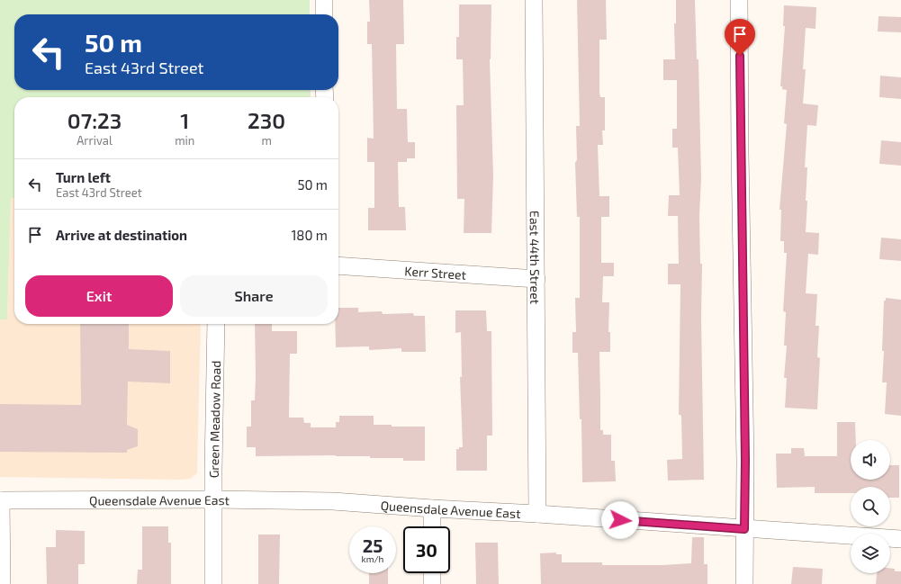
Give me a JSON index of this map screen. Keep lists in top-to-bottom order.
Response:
{
  "streets": {
    "street": [
      "East 44th Street",
      "Kerr Street",
      "Green Meadow Road",
      "Queensdale Avenue East"
    ]
  },
  "crossings": [
    ["East 44th Street", "Kerr Street"],
    ["East 44th Street", "Queensdale Avenue East"],
    ["Green Meadow Road", "Queensdale Avenue East"]
  ],
  "page": {
    "turn": ["50 m", "East 43rd Street"],
    "eta": [
      "07:23",
      "Arrival",
      "1",
      "min",
      "230",
      "m"
    ],
    "list": [
      {
        "name": "Turn left",
        "note": "East 43rd Street",
        "value": "50 m"
      },
      {
        "name": "Arrive at destination",
        "value": "180 m"
      }
    ],
    "buttons": ["Exit", "Share"],
    "speed": "25 km/h",
    "limit": "30"
  }
}
